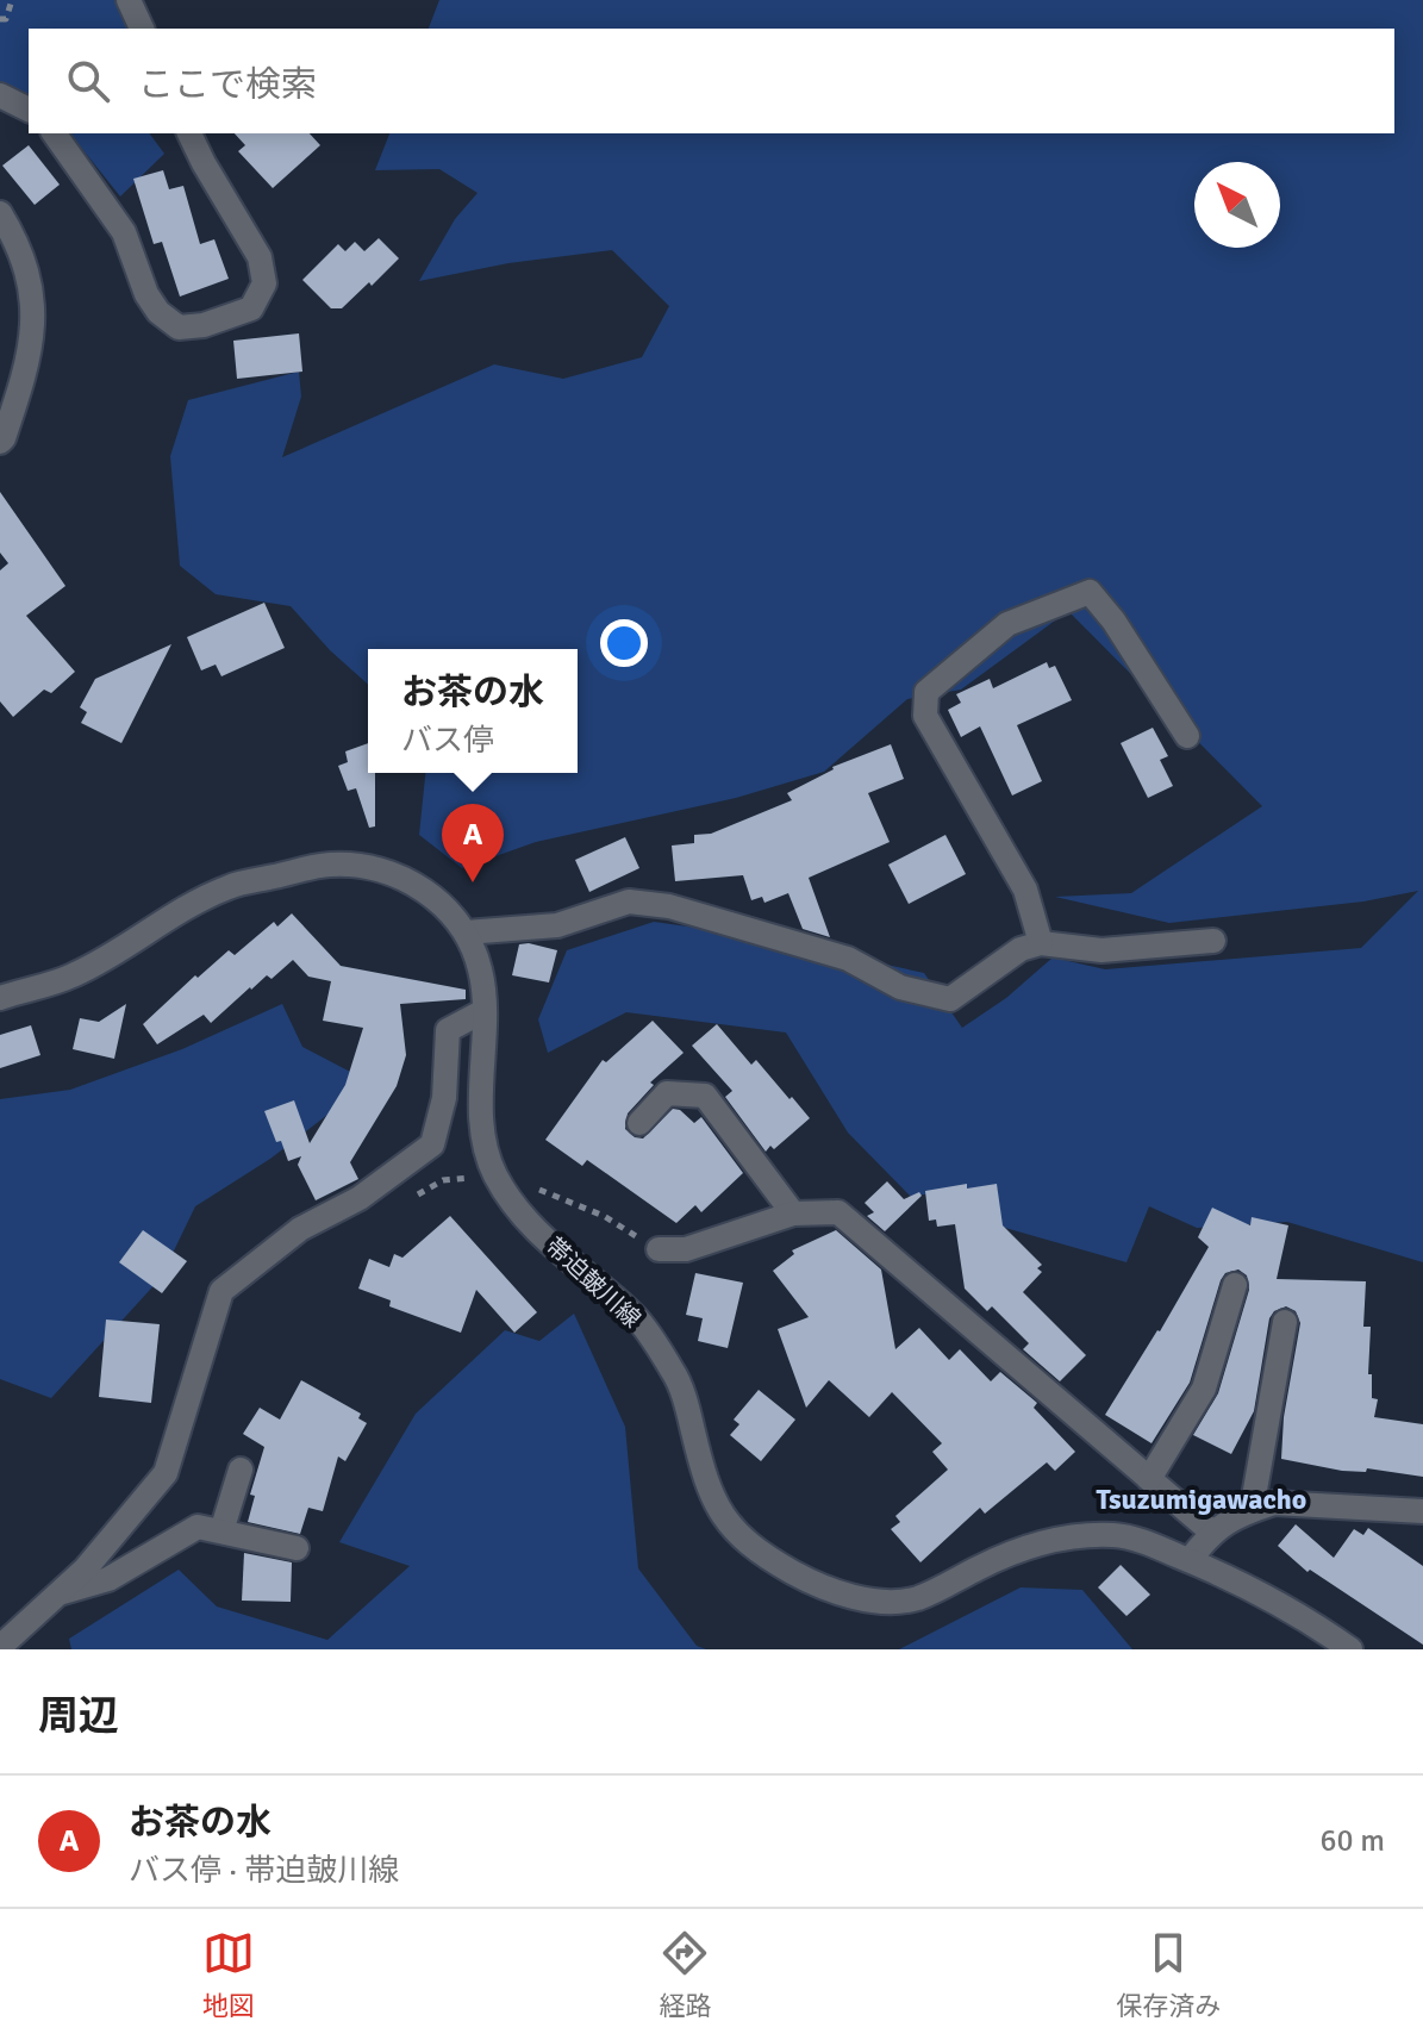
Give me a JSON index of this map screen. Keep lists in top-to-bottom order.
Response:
{
  "streets": {
    "street": ["帯迫皷川線"]
  },
  "districts": ["Tsuzumigawacho"],
  "north": "top left",
  "page": {
    "search": "ここで検索",
    "popup": ["お茶の水", "バス停"],
    "pins": "A",
    "heading": "周辺",
    "list": [
      {
        "mark": "A",
        "name": "お茶の水",
        "note": "バス停 · 帯迫皷川線",
        "value": "60 m"
      }
    ],
    "nav": ["地図", "経路", "保存済み"]
  }
}
